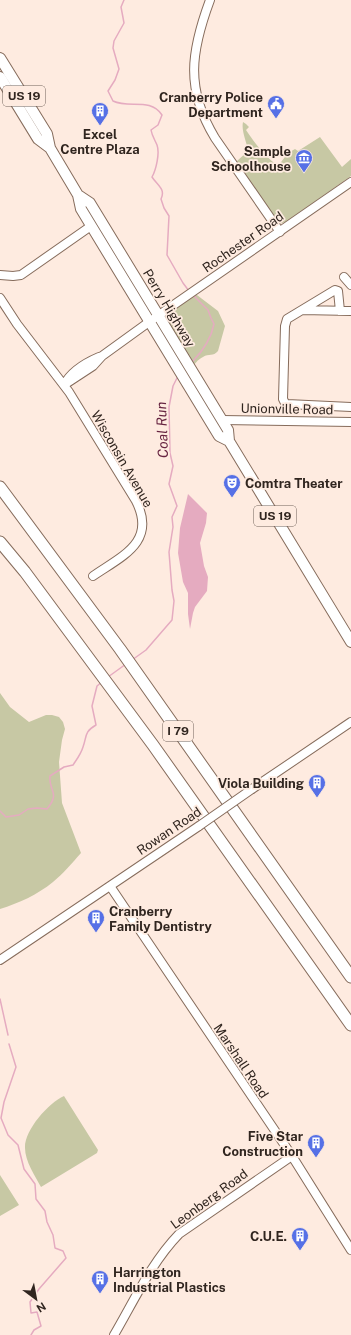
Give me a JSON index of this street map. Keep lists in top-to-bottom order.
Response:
{
  "streets": {
    "highway": ["I 79"],
    "main road": ["US 19", "Perry Highway"],
    "street": [
      "Rochester Road",
      "Unionville Road",
      "Wisconsin Avenue",
      "Rowan Road",
      "Marshall Road",
      "Leonberg Road"
    ]
  },
  "crossings": [
    ["Rochester Road", "Perry Highway"],
    ["Perry Highway", "Unionville Road"],
    ["Rowan Road", "Marshall Road"],
    ["Marshall Road", "Leonberg Road"]
  ],
  "water": ["Coal Run"],
  "places": {
    "public building": ["Cranberry Police Department"],
    "building": [
      "Excel Centre Plaza",
      "Viola Building",
      "Cranberry Family Dentistry",
      "Five Star Construction",
      "C.U.E.",
      "Harrington Industrial Plastics"
    ],
    "museum": ["Sample Schoolhouse"],
    "theatre": ["Comtra Theater"]
  },
  "north": "bottom right"
}
